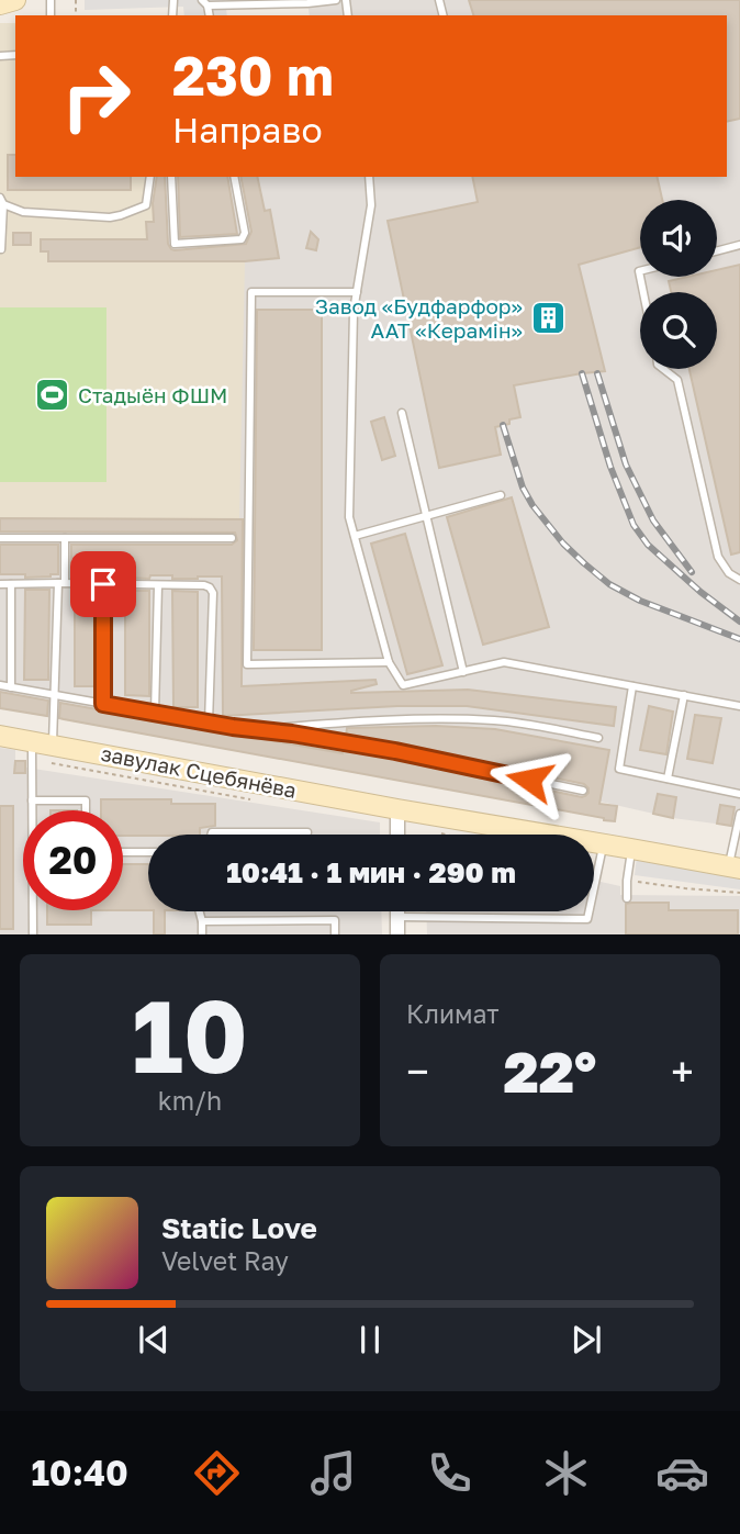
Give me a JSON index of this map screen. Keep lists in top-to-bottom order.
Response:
{
  "streets": {
    "street": ["завулак Сцебянёва"]
  },
  "places": {
    "building": ["Завод «Будфарфор» ААТ «Керамін»"],
    "sports": ["Стадыён ФШМ"]
  },
  "page": {
    "turn": ["230 m", "Направо"],
    "limit": "20",
    "trip": "10:41 · 1 мин · 290 m",
    "tile": [
      ["10", "km/h"],
      "Климат"
    ],
    "heat": ["−", "22°", "+"],
    "song": ["Static Love", "Velvet Ray"],
    "tabs": "10:40"
  }
}
